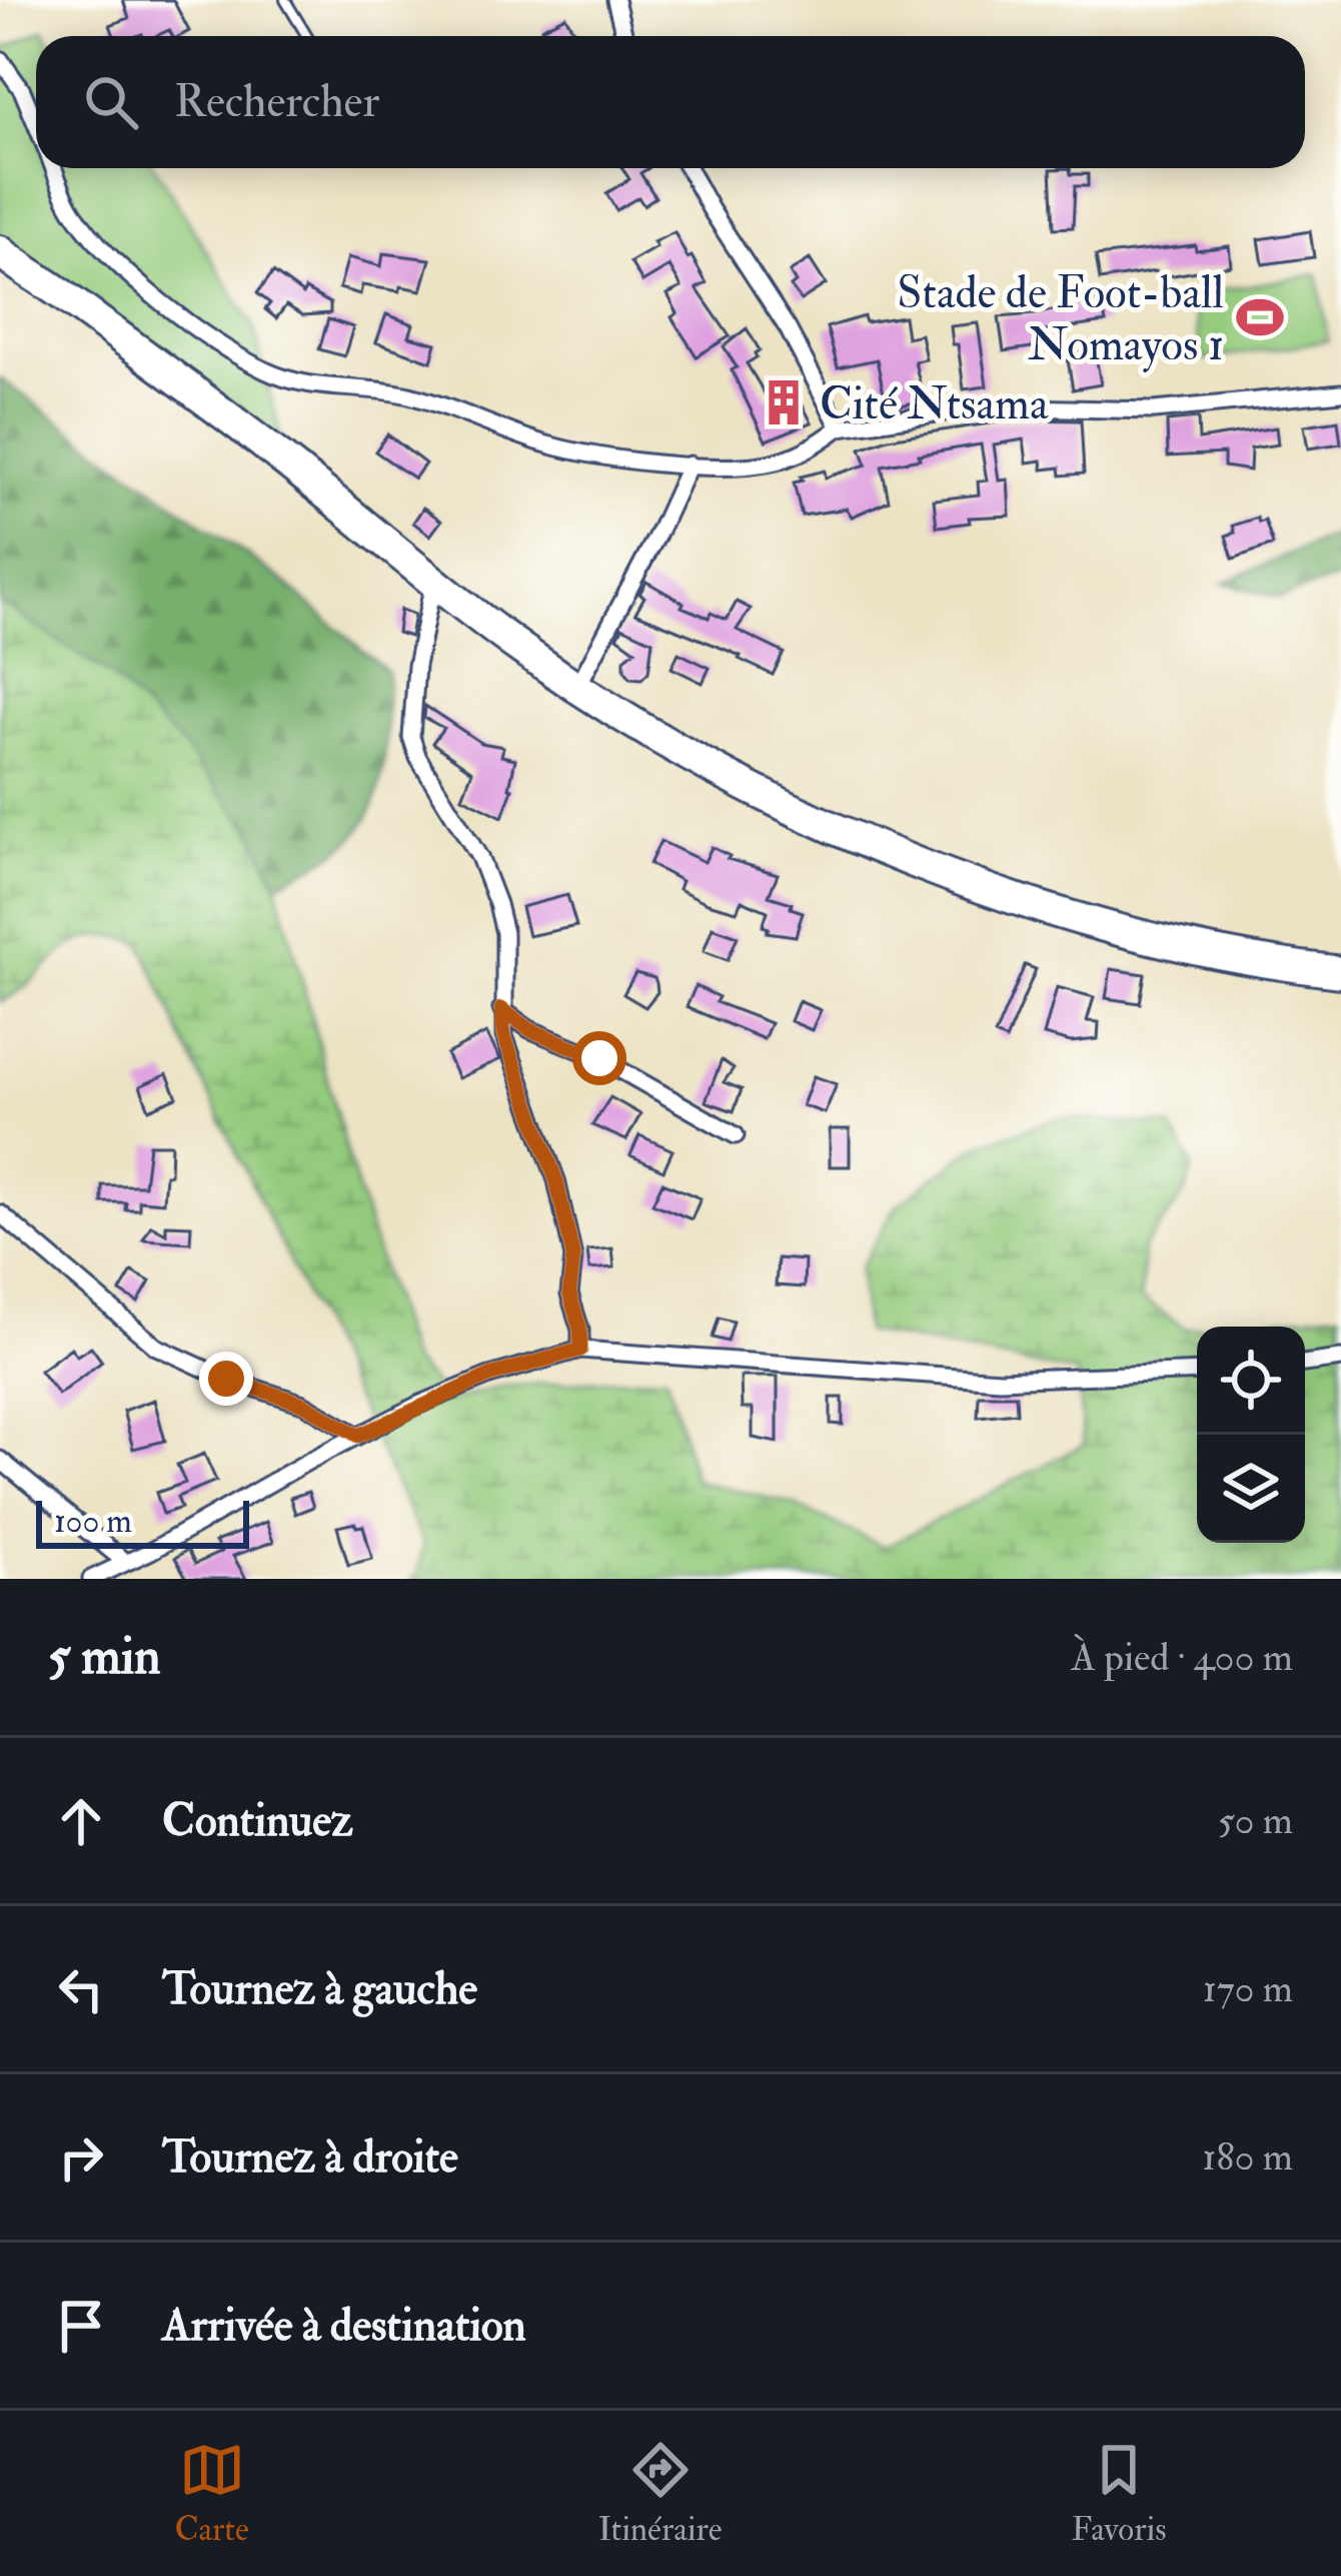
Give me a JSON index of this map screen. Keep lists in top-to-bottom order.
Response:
{
  "places": {
    "sports": ["Stade de Foot-ball Nomayos 1"],
    "building": ["Cité Ntsama"]
  },
  "scale_bar": "100 m",
  "page": {
    "search": "Rechercher",
    "scale": "100 m",
    "heading": ["5 min", "À pied · 400 m"],
    "list": [
      ["Continuez", "50 m"],
      ["Tournez à gauche", "170 m"],
      ["Tournez à droite", "180 m"],
      "Arrivée à destination"
    ],
    "nav": ["Carte", "Itinéraire", "Favoris"]
  }
}
